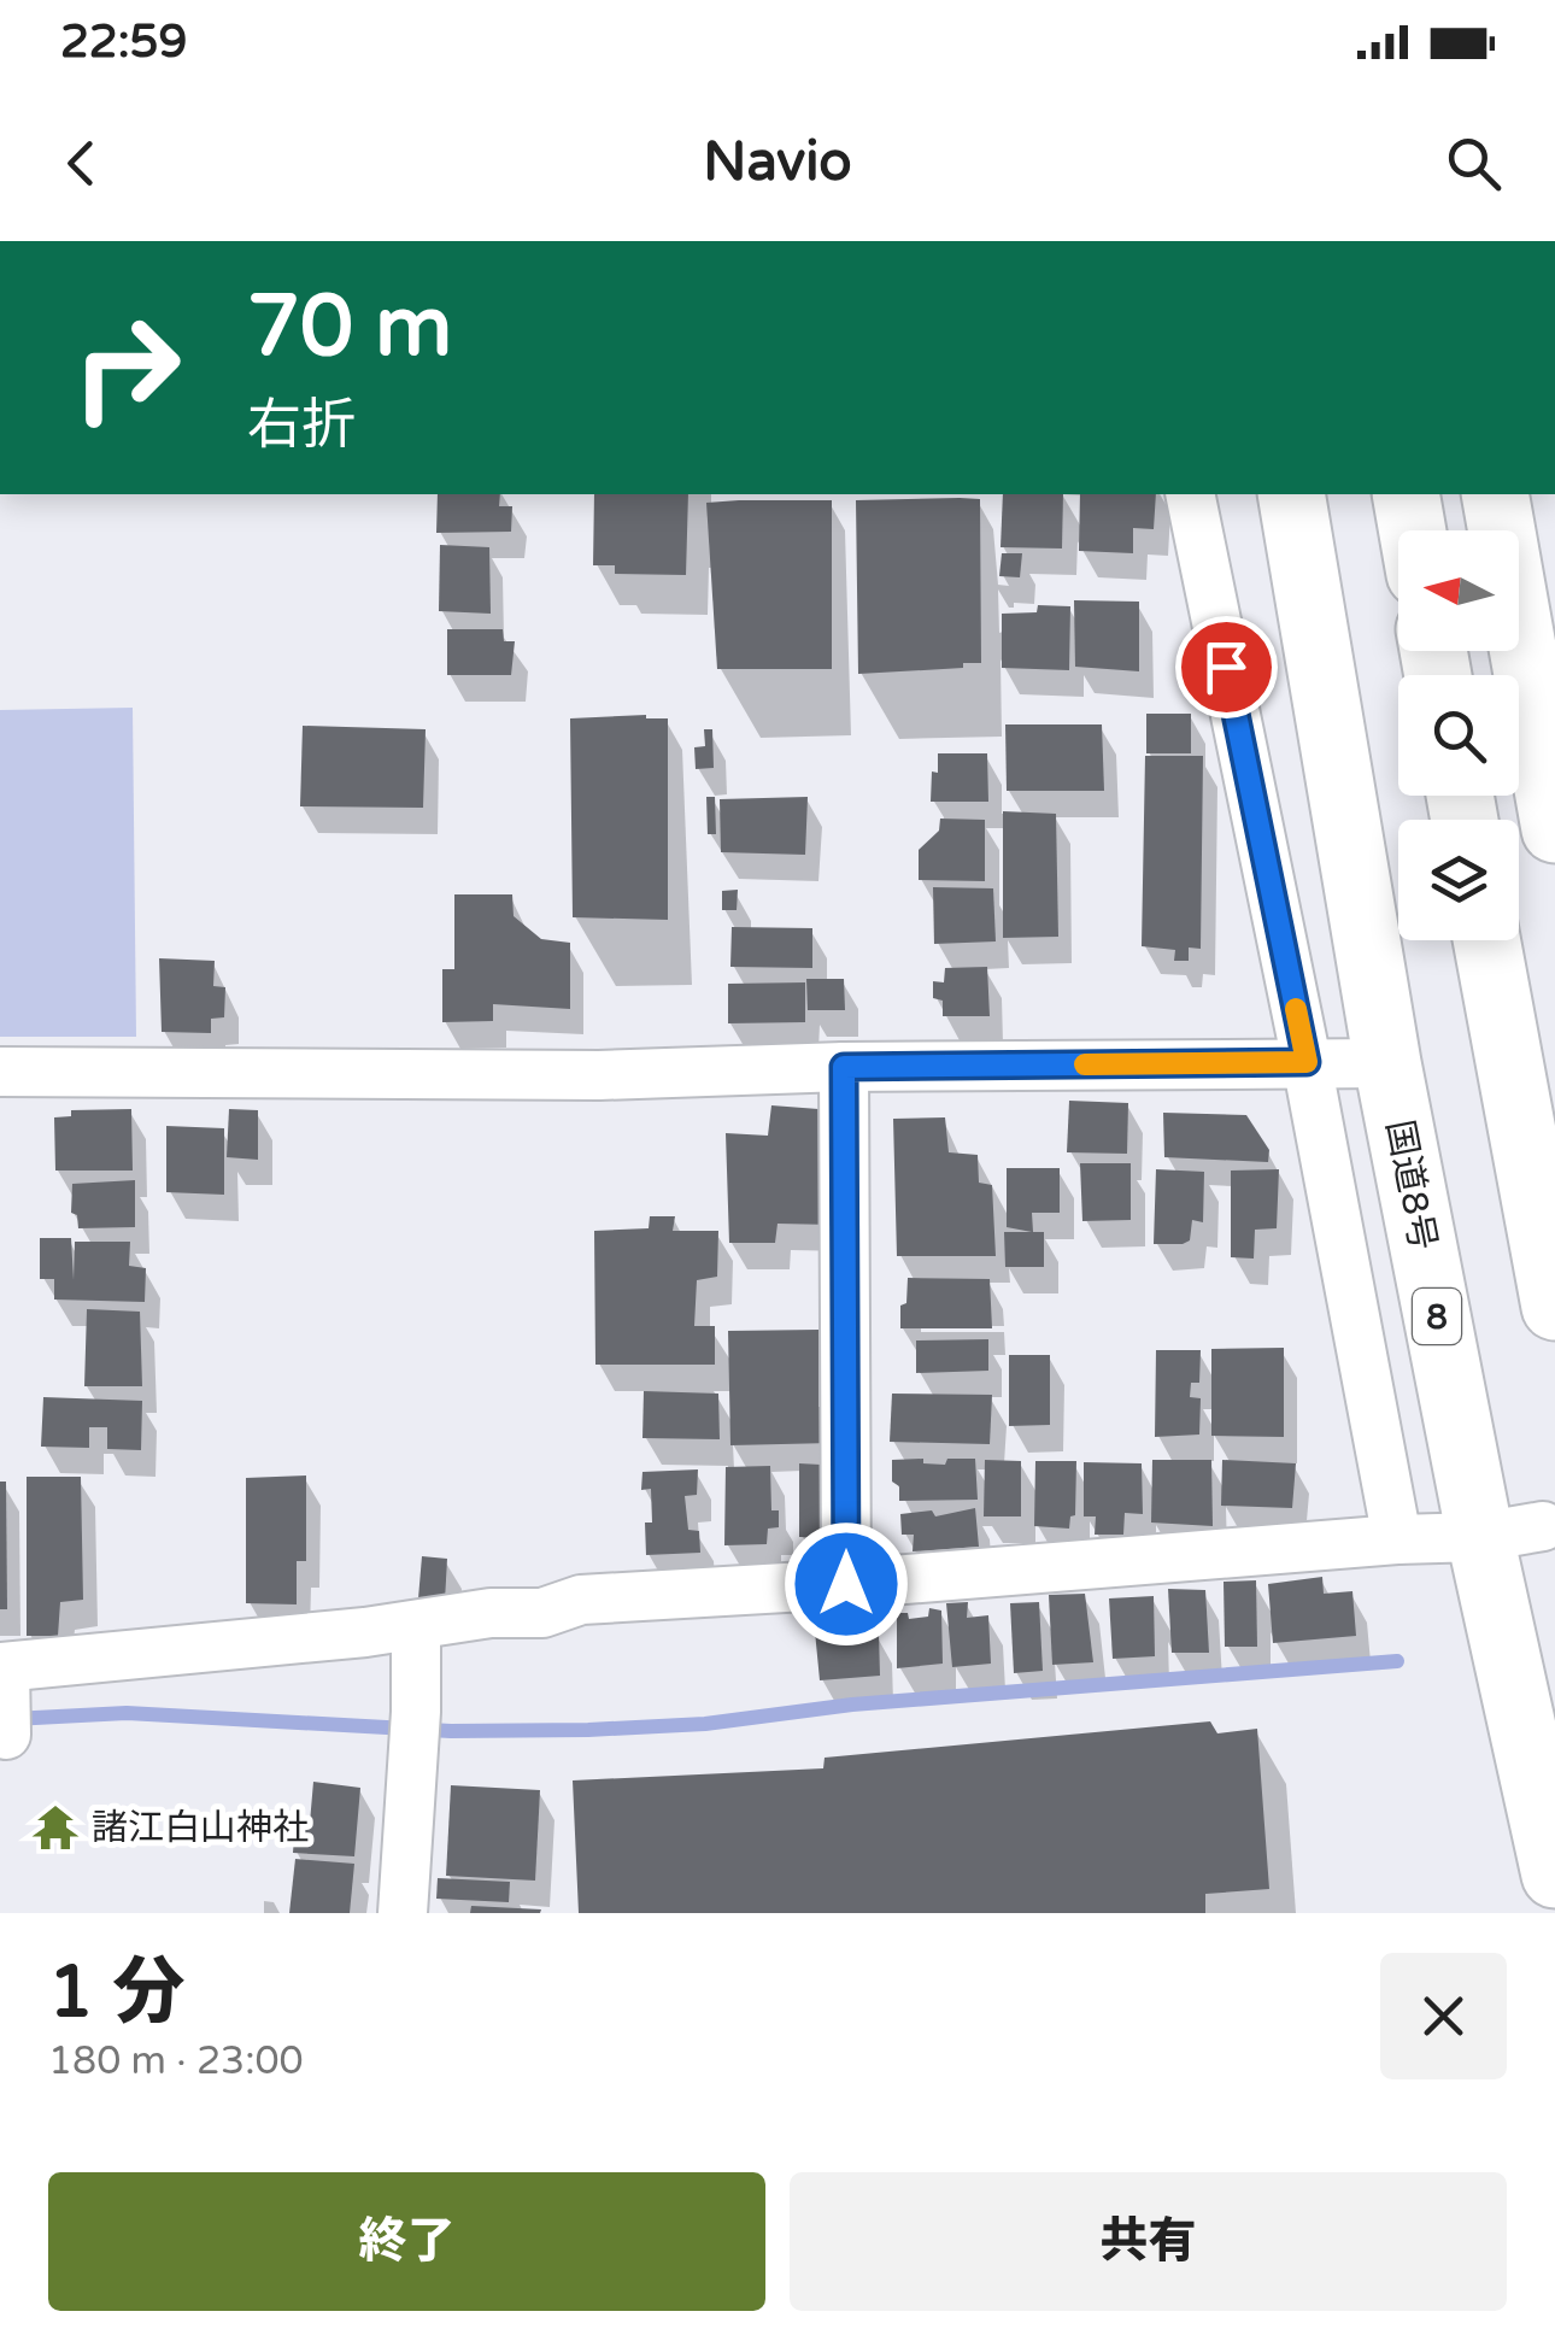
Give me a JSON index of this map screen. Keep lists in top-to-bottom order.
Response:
{
  "streets": {
    "highway": ["国道8号", "8"]
  },
  "places": {
    "temple": ["諸江白山神社"]
  },
  "north": "left",
  "page": {
    "status": "22:59",
    "header": "Navio",
    "turn": ["70 m", "右折"],
    "heading": ["1 分", "180 m · 23:00"],
    "buttons": ["終了", "共有"]
  }
}
